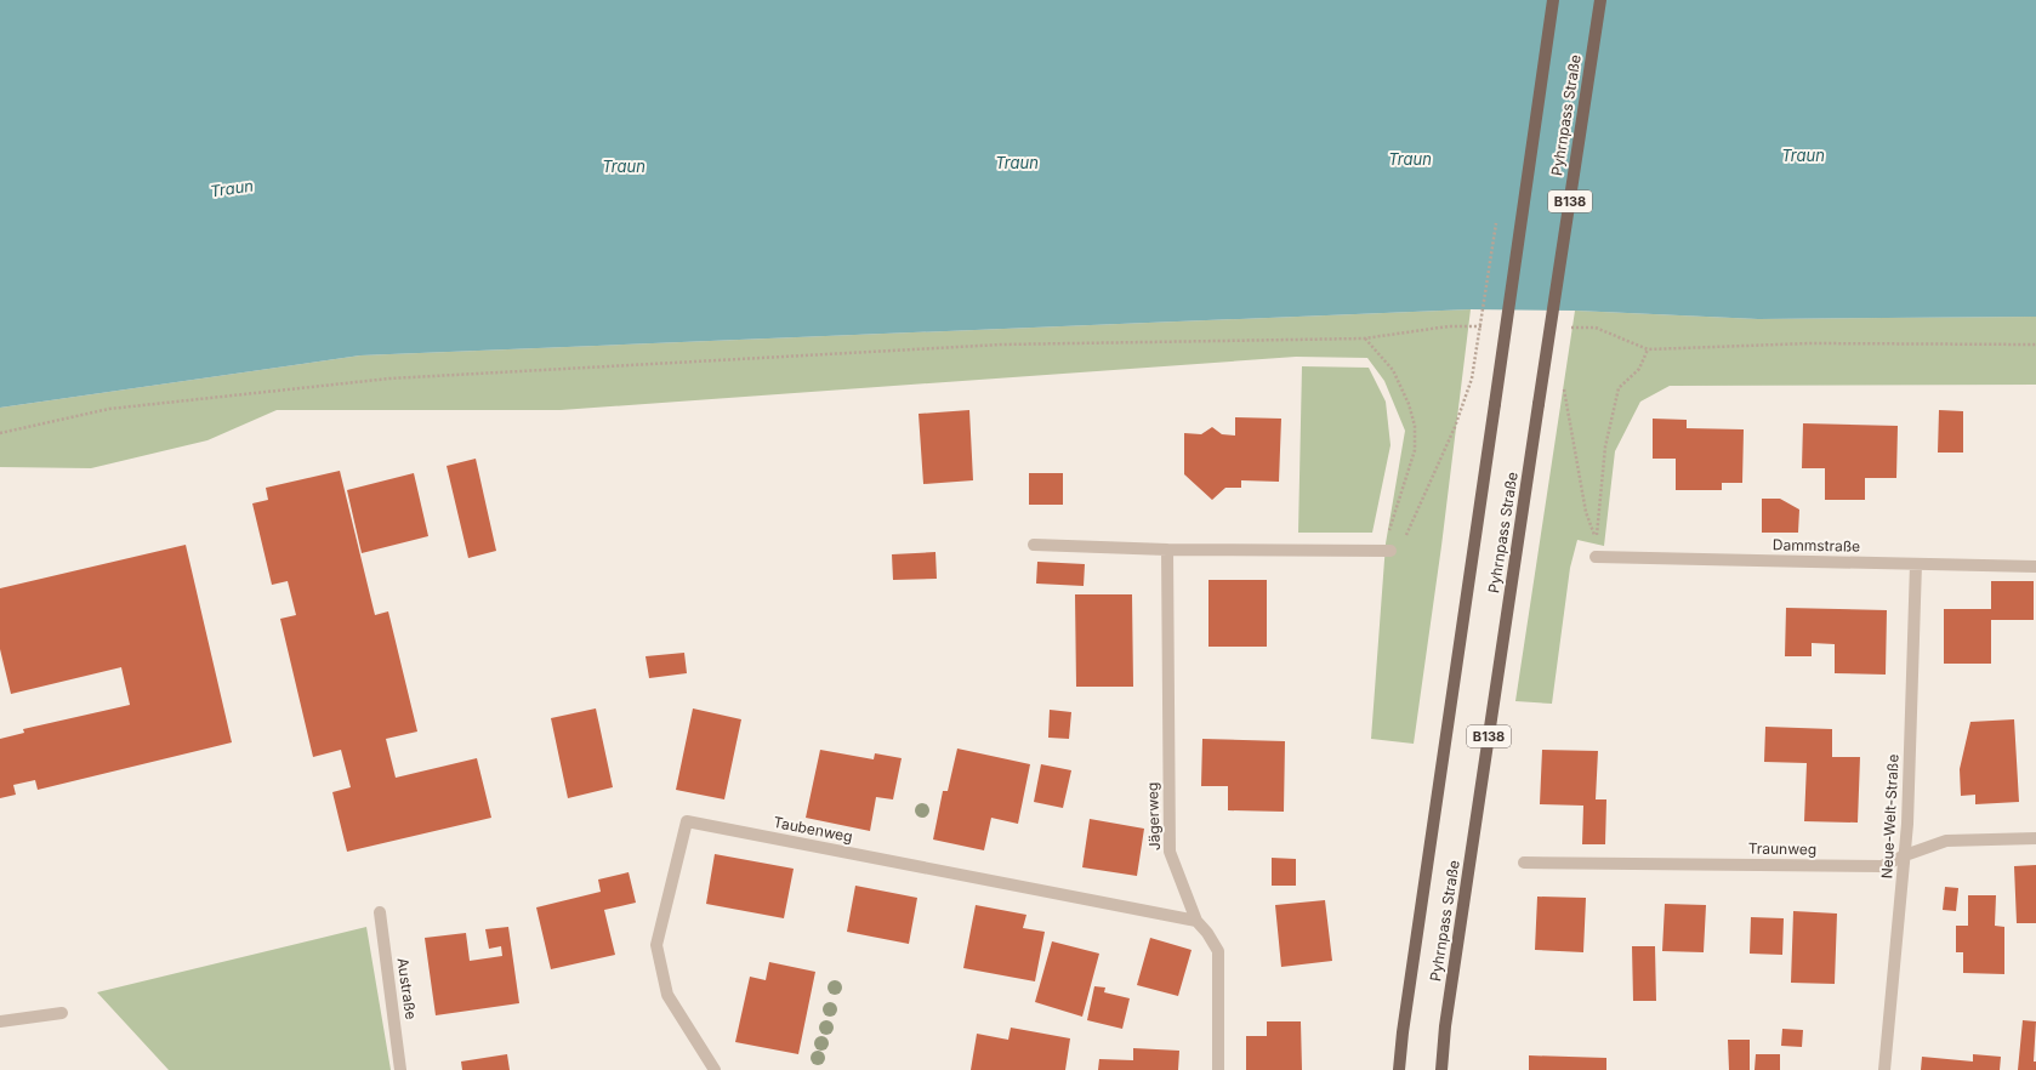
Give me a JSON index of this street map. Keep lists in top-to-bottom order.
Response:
{
  "streets": {
    "main road": ["Pyhrnpass Straße", "B138"],
    "street": [
      "Dammstraße",
      "Jägerweg",
      "Neue-Welt-Straße",
      "Taubenweg",
      "Traunweg",
      "Austraße"
    ]
  },
  "crossings": [
    ["Dammstraße", "Neue-Welt-Straße"],
    ["Jägerweg", "Taubenweg"],
    ["Neue-Welt-Straße", "Traunweg"]
  ],
  "water": ["Traun"]
}
